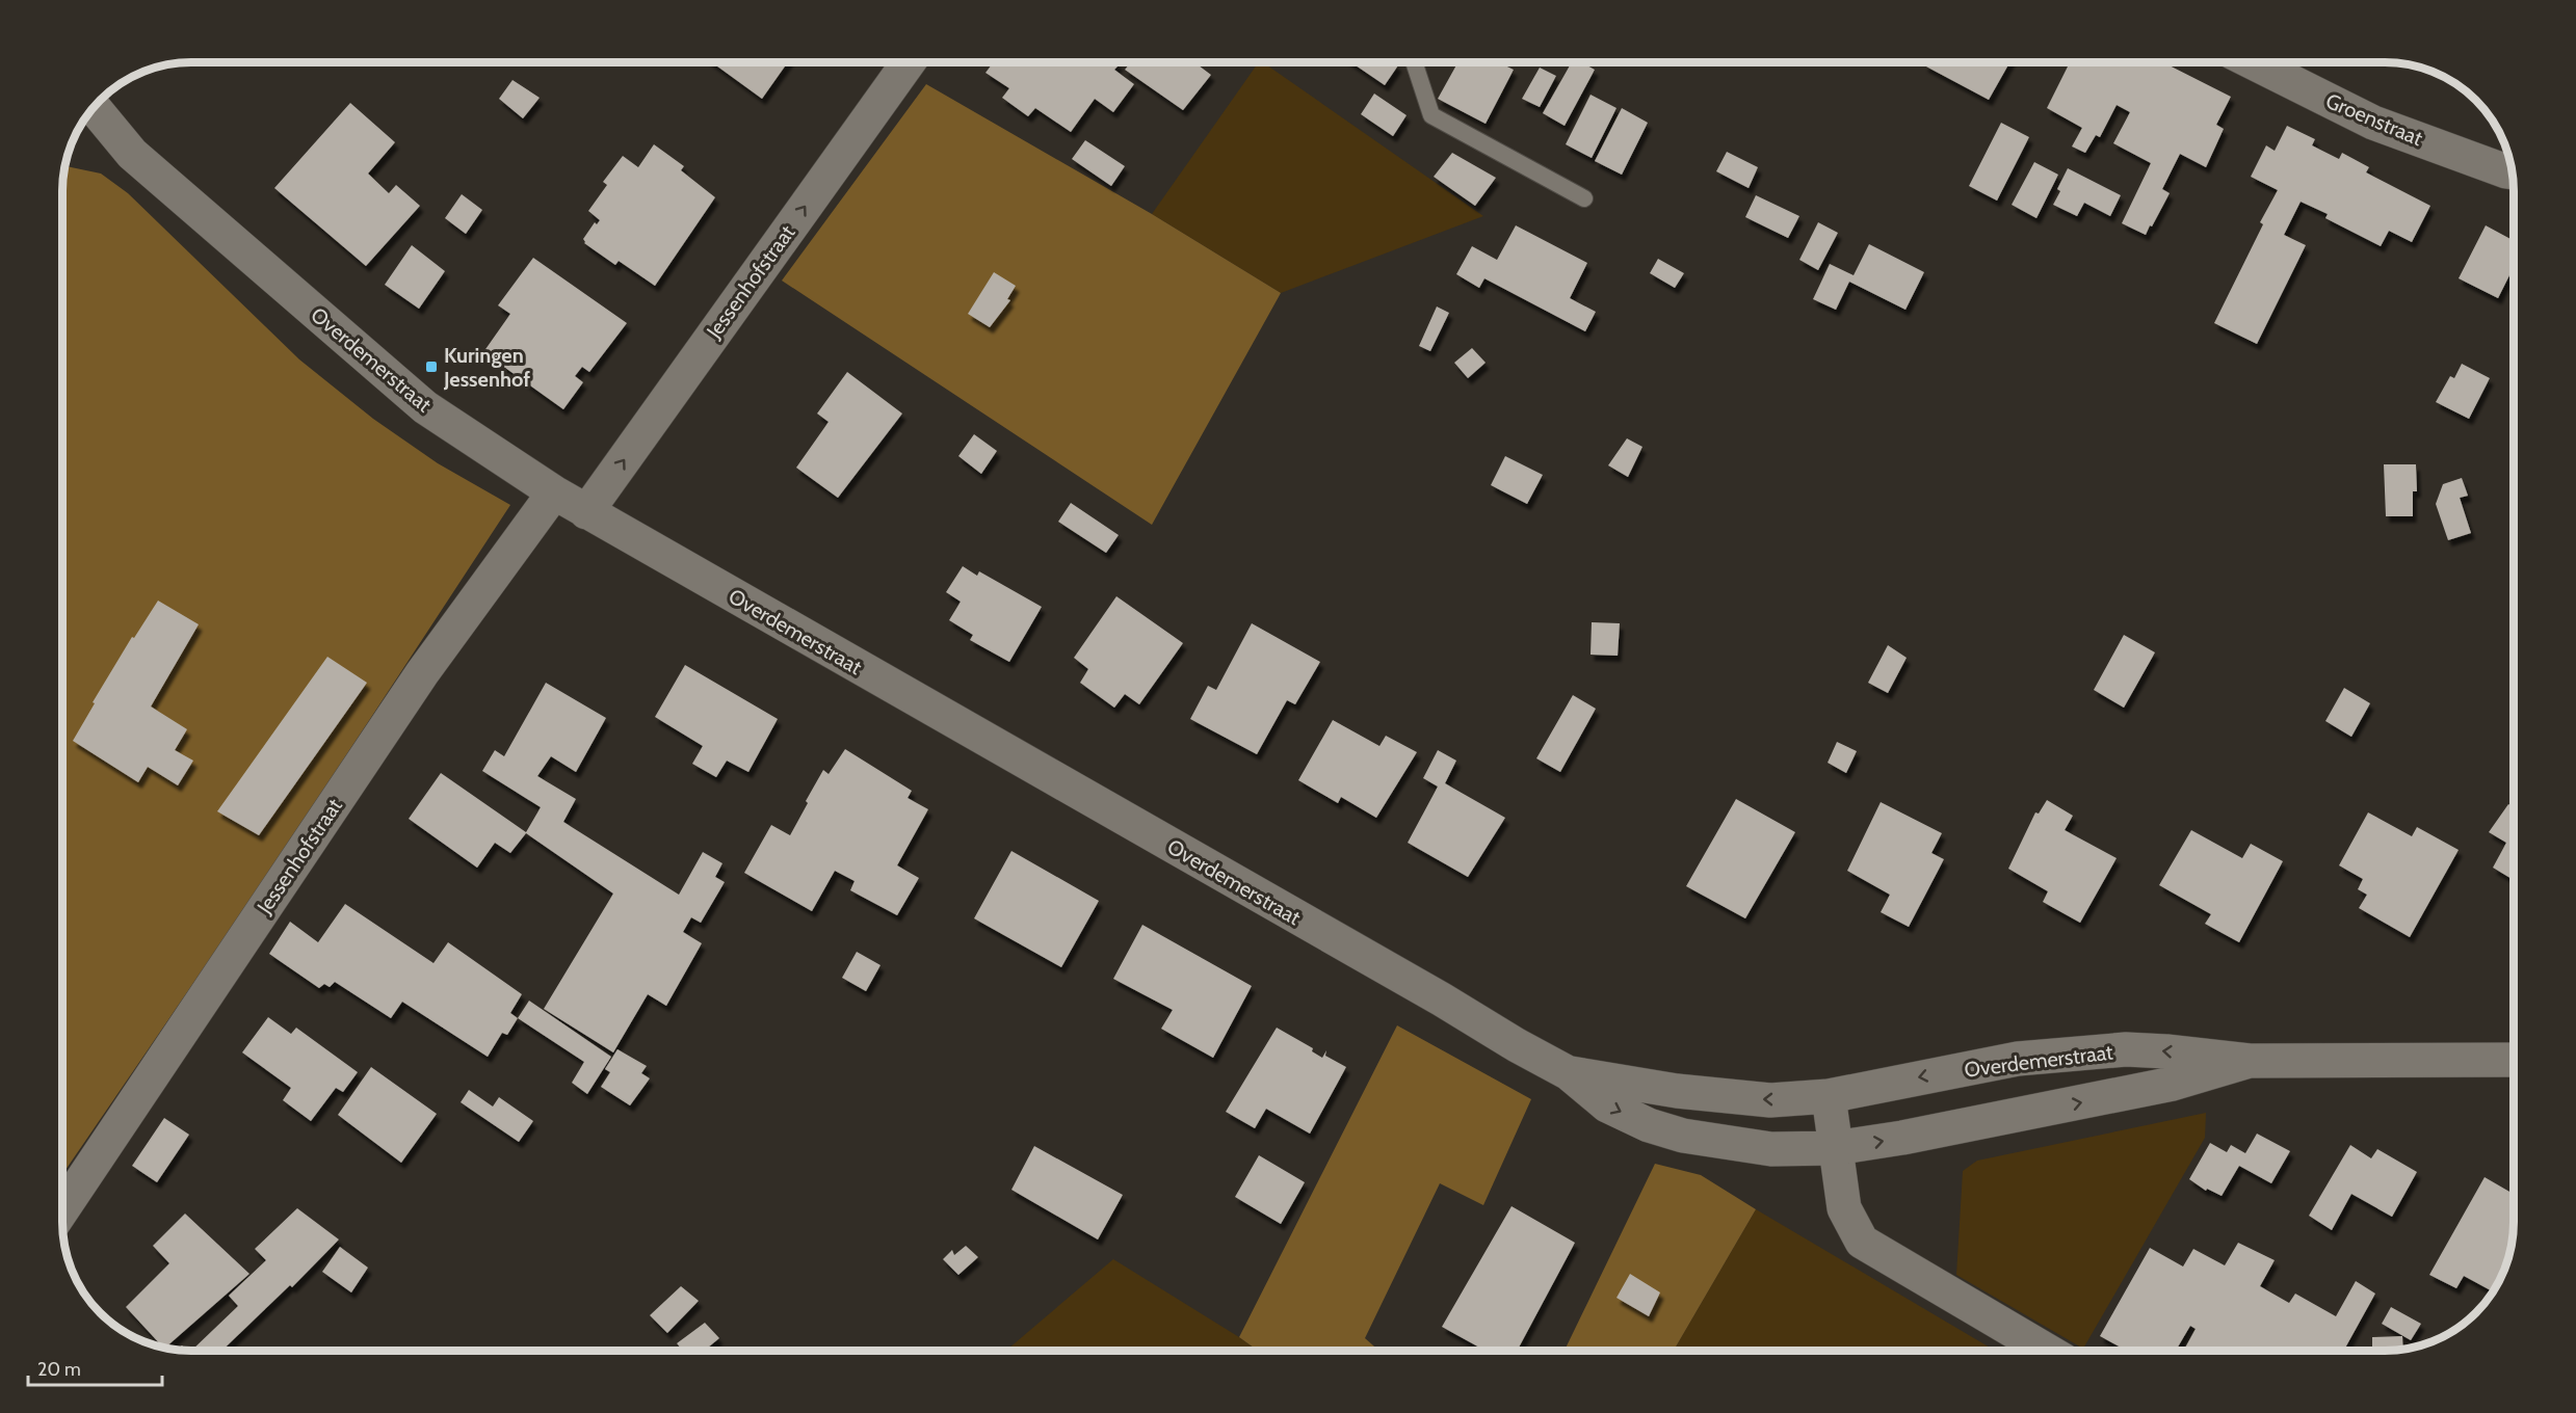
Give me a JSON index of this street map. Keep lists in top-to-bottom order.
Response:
{
  "streets": {
    "street": ["Groenstraat", "Jessenhofstraat", "Overdemerstraat"]
  },
  "crossings": [
    ["Jessenhofstraat", "Overdemerstraat"]
  ],
  "one_way": ["Jessenhofstraat"],
  "places": {
    "transit": ["Kuringen Jessenhof"]
  },
  "scale_bar": "20 m"
}
